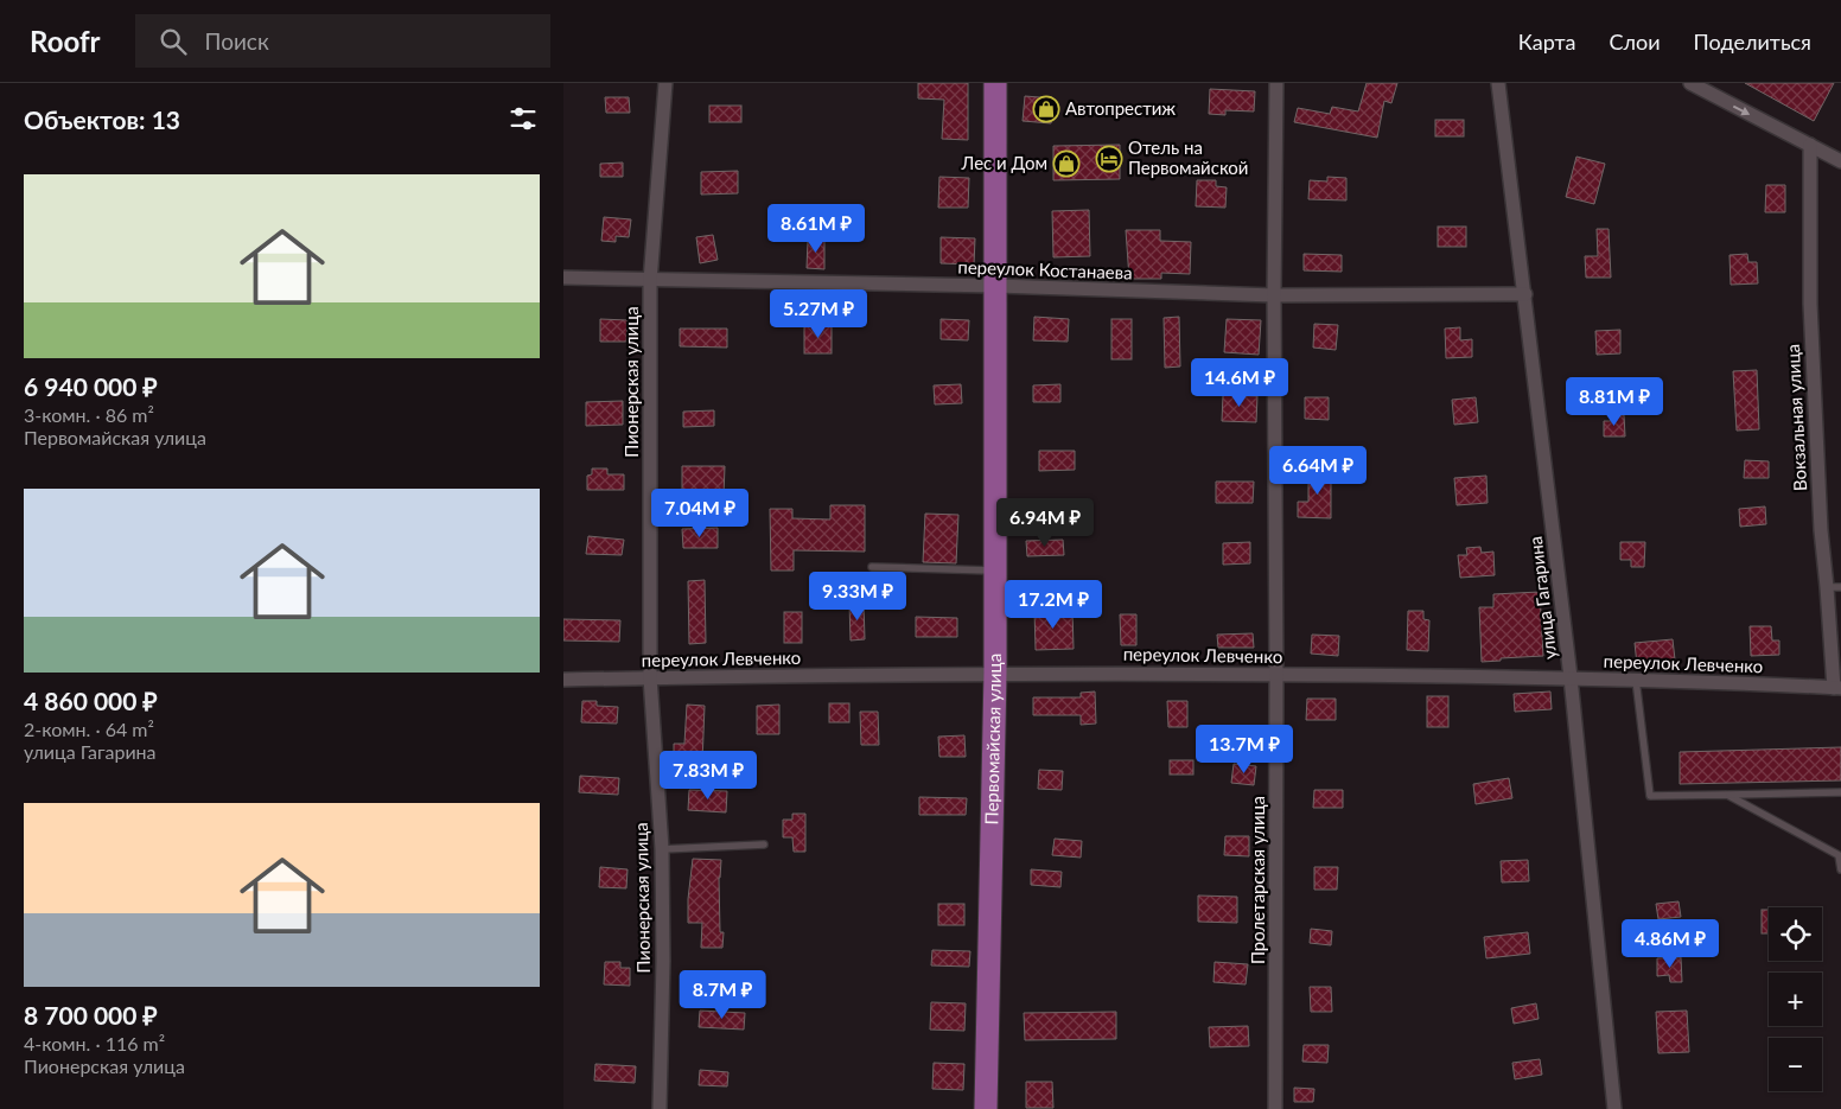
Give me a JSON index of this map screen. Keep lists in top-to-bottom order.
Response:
{
  "streets": {
    "main road": ["Первомайская улица"],
    "street": [
      "переулок Костанаева",
      "Пионерская улица",
      "Вокзальная улица",
      "улица Гагарина",
      "переулок Левченко",
      "Пролетарская улица"
    ]
  },
  "crossings": [
    ["переулок Костанаева", "Пионерская улица"],
    ["переулок Костанаева", "улица Гагарина"],
    ["переулок Костанаева", "Первомайская улица"],
    ["переулок Костанаева", "Пролетарская улица"],
    ["Пионерская улица", "переулок Левченко"],
    ["Вокзальная улица", "переулок Левченко"],
    ["улица Гагарина", "переулок Левченко"],
    ["переулок Левченко", "Первомайская улица"],
    ["переулок Левченко", "Пролетарская улица"]
  ],
  "places": {
    "shop": ["Автопрестиж", "Лес и Дом"],
    "hotel": ["Отель на Первомайской"]
  },
  "page": {
    "header": "Roofr",
    "search": "Поиск",
    "nav": ["Карта", "Слои", "Поделиться"],
    "heading": "Объектов: 13",
    "list": [
      {
        "name": "6 940 000 ₽",
        "note": "3-комн. · 86 m² · Первомайская улица"
      },
      {
        "name": "4 860 000 ₽",
        "note": "2-комн. · 64 m² · улица Гагарина"
      },
      {
        "name": "8 700 000 ₽",
        "note": "4-комн. · 116 m² · Пионерская улица"
      }
    ],
    "price": [
      "8.61M ₽",
      "5.27M ₽",
      "14.6M ₽",
      "8.81M ₽",
      "6.64M ₽",
      "7.04M ₽",
      "6.94M ₽",
      "9.33M ₽",
      "17.2M ₽",
      "13.7M ₽",
      "7.83M ₽",
      "4.86M ₽",
      "8.7M ₽"
    ],
    "map_buttons": ["+", "−"]
  }
}
